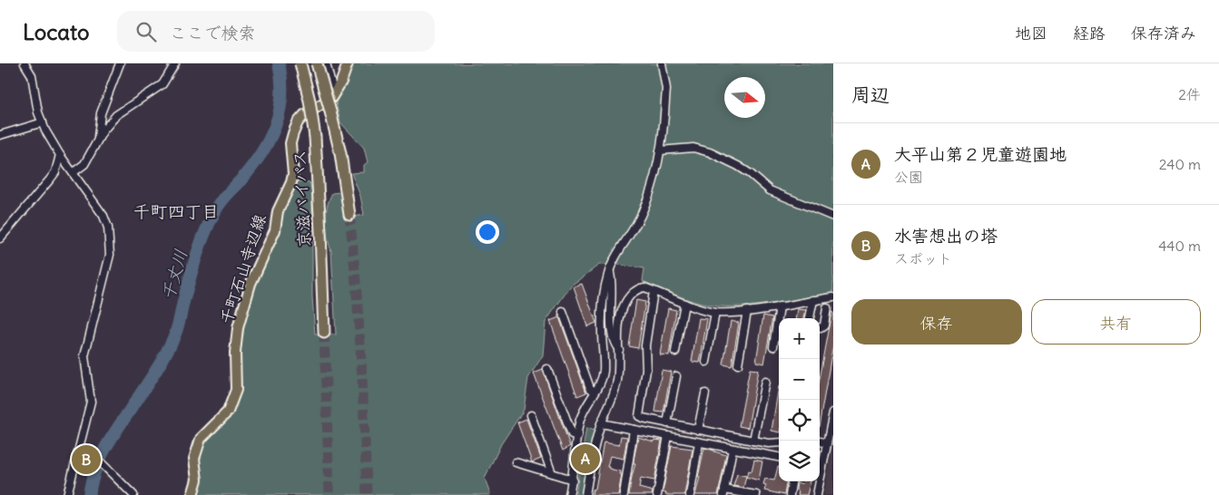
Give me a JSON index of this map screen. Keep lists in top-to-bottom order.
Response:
{
  "streets": {
    "highway": ["京滋バイパス"],
    "main road": ["千町石山寺辺線"]
  },
  "districts": ["千町四丁目"],
  "water": ["千丈川"],
  "north": "right",
  "page": {
    "header": "Locato",
    "search": "ここで検索",
    "nav": ["地図", "経路", "保存済み"],
    "heading": ["周辺", "2件"],
    "list": [
      {
        "mark": "A",
        "name": "大平山第２児童遊園地",
        "note": "公園",
        "value": "240 m"
      },
      {
        "mark": "B",
        "name": "水害想出の塔",
        "note": "スポット",
        "value": "440 m"
      }
    ],
    "buttons": ["保存", "共有"],
    "map_buttons": ["+", "−"],
    "pins": ["A", "B"]
  }
}
